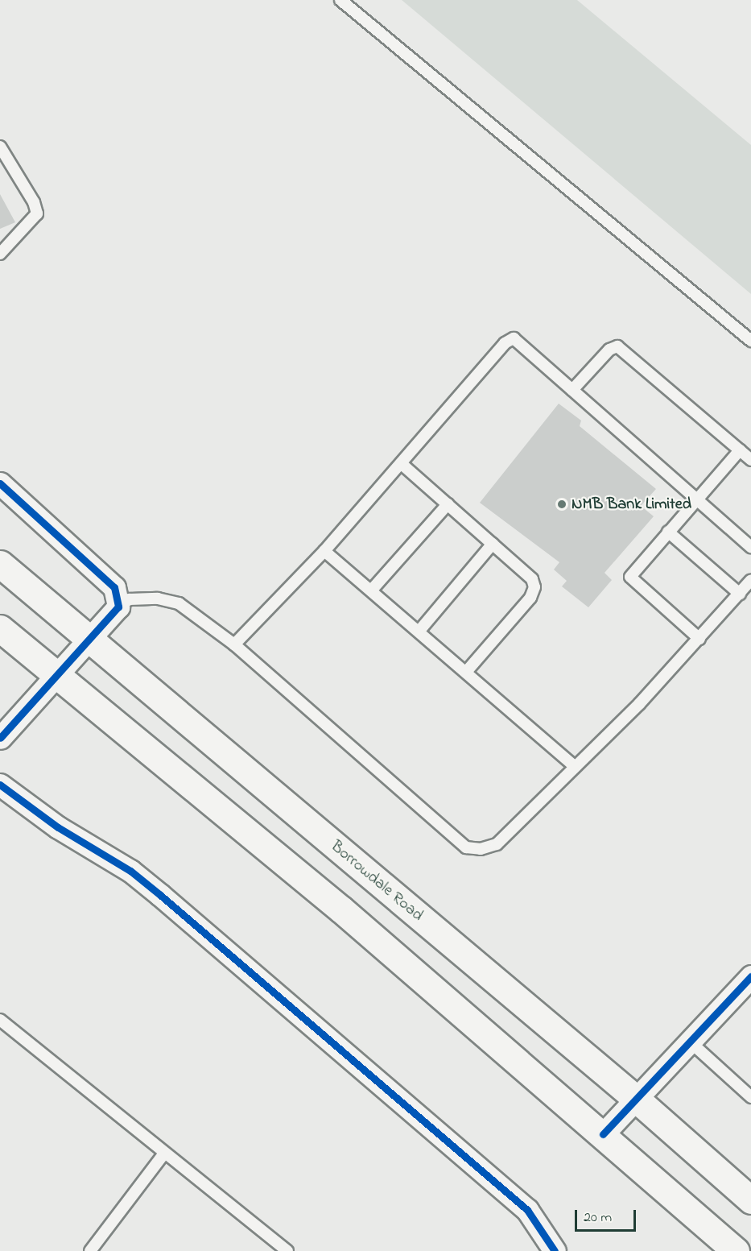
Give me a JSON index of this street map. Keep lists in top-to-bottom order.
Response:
{
  "streets": {
    "main road": ["Borrowdale Road"]
  },
  "places": ["NMB Bank Limited"],
  "scale_bar": "20 m"
}
